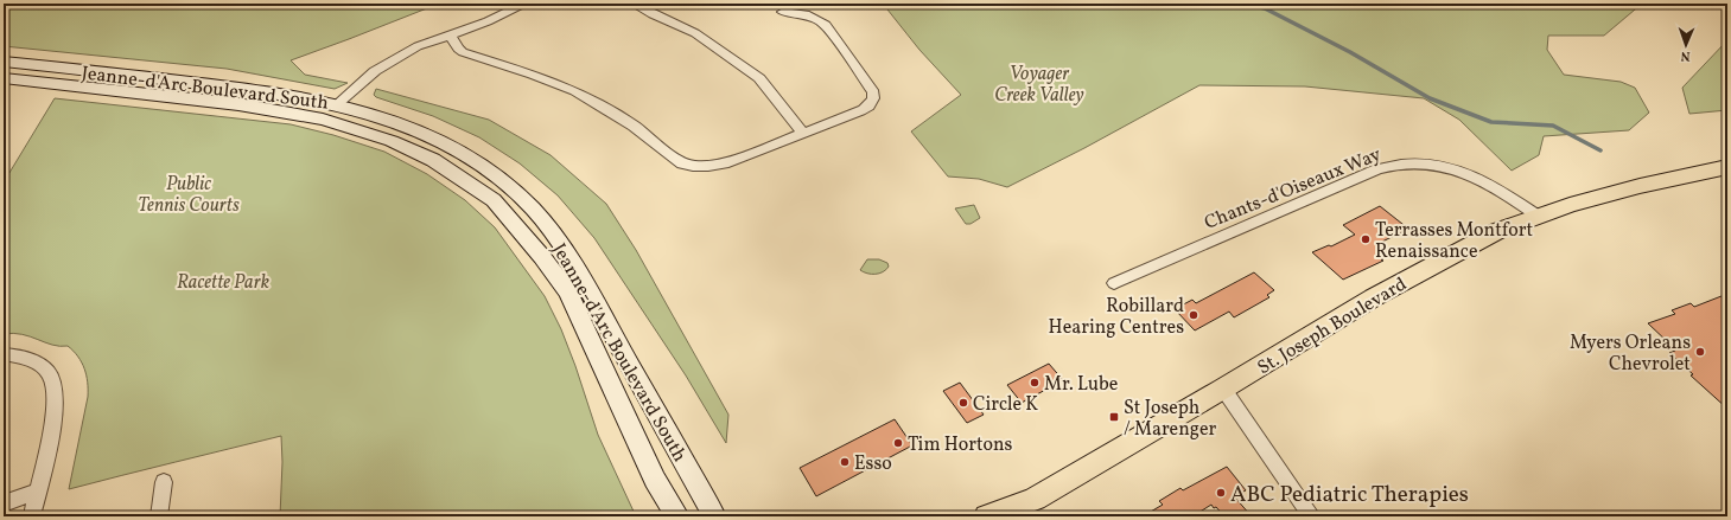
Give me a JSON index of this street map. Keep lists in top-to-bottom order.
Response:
{
  "streets": {
    "main road": ["Jeanne-d'Arc Boulevard South", "St. Joseph Boulevard"],
    "street": ["Chants-d'Oiseaux Way"]
  },
  "crossings": [
    ["Chants-d'Oiseaux Way", "St. Joseph Boulevard"]
  ],
  "parks": ["Voyager Creek Valley", "Public Tennis Courts", "Racette Park"],
  "places": {
    "other": [
      "Terrasses Montfort Renaissance",
      "Robillard Hearing Centres",
      "Myers Orleans Chevrolet",
      "Mr. Lube",
      "Circle K",
      "Tim Hortons",
      "Esso",
      "ABC Pediatric Therapies"
    ],
    "transit": ["St Joseph / Marenger"]
  },
  "north": "bottom"
}
